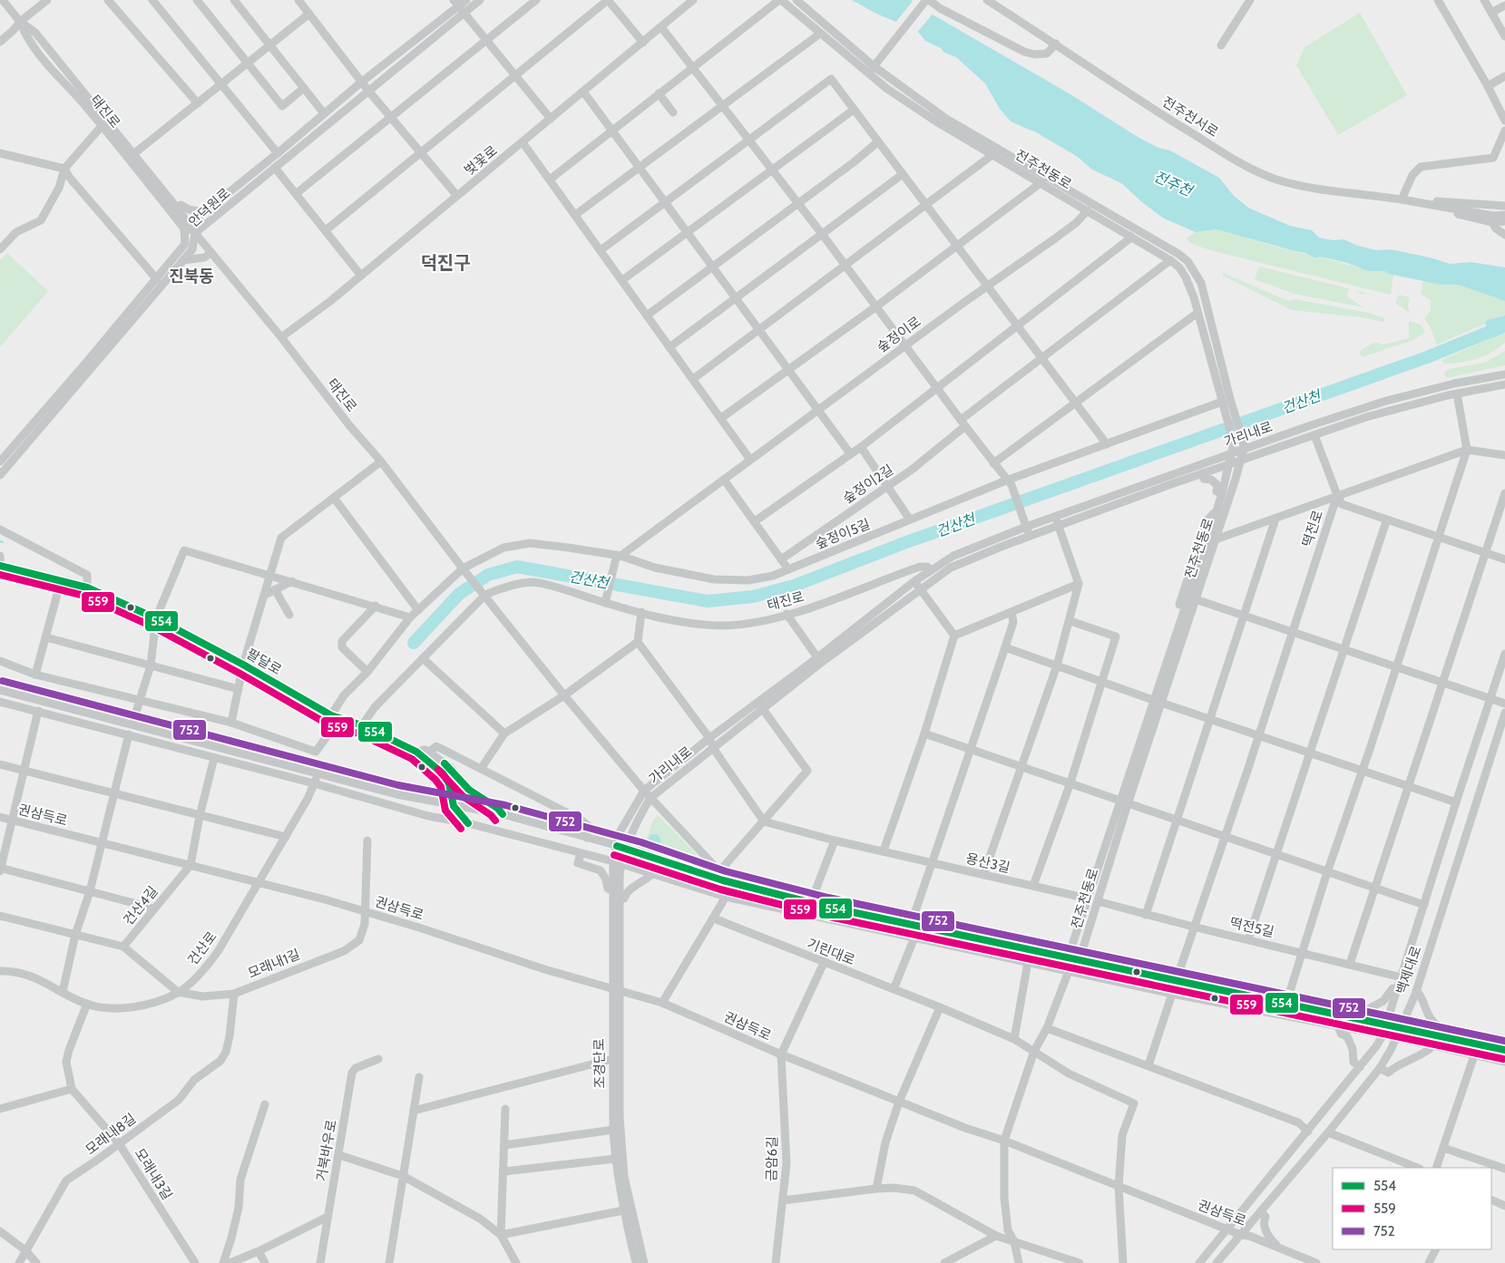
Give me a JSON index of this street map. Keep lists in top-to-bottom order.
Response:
{
  "streets": {
    "street": [
      "태진로",
      "전주천서로",
      "벚꽃로",
      "전주천동로",
      "안덕원로",
      "숲정이로",
      "가리내로",
      "숲정이2길",
      "떡전로",
      "숲정이5길",
      "팔달로",
      "권삼득로",
      "용산3길",
      "건산4길",
      "떡전5길",
      "건산로",
      "기린대로",
      "모래내1길",
      "백제대로",
      "조경단로",
      "모래내8길",
      "거북바우로",
      "금암6길",
      "모래내3길"
    ]
  },
  "crossings": [
    ["태진로", "벚꽃로"],
    ["태진로", "안덕원로"],
    ["태진로", "가리내로"],
    ["태진로", "숲정이5길"],
    ["전주천동로", "숲정이로"],
    ["전주천동로", "가리내로"],
    ["전주천동로", "숲정이2길"],
    ["전주천동로", "숲정이5길"],
    ["전주천동로", "용산3길"],
    ["전주천동로", "떡전5길"],
    ["전주천동로", "기린대로"],
    ["숲정이로", "숲정이5길"],
    ["가리내로", "기린대로"],
    ["가리내로", "조경단로"],
    ["떡전로", "떡전5길"],
    ["숲정이5길", "팔달로"],
    ["팔달로", "기린대로"],
    ["권삼득로", "건산4길"],
    ["권삼득로", "건산로"],
    ["권삼득로", "기린대로"],
    ["권삼득로", "백제대로"],
    ["권삼득로", "조경단로"],
    ["권삼득로", "금암6길"],
    ["건산4길", "건산로"],
    ["건산4길", "기린대로"],
    ["건산4길", "모래내1길"],
    ["떡전5길", "백제대로"],
    ["건산로", "기린대로"],
    ["건산로", "모래내1길"],
    ["건산로", "모래내3길"],
    ["기린대로", "백제대로"],
    ["기린대로", "조경단로"],
    ["모래내1길", "모래내8길"],
    ["모래내8길", "모래내3길"]
  ],
  "districts": ["덕진구", "진북동"],
  "water": ["전주천", "건산천"],
  "lines": ["transit line 554", "transit line 559", "transit line 752"],
  "legend": ["554", "559", "752"]
}
